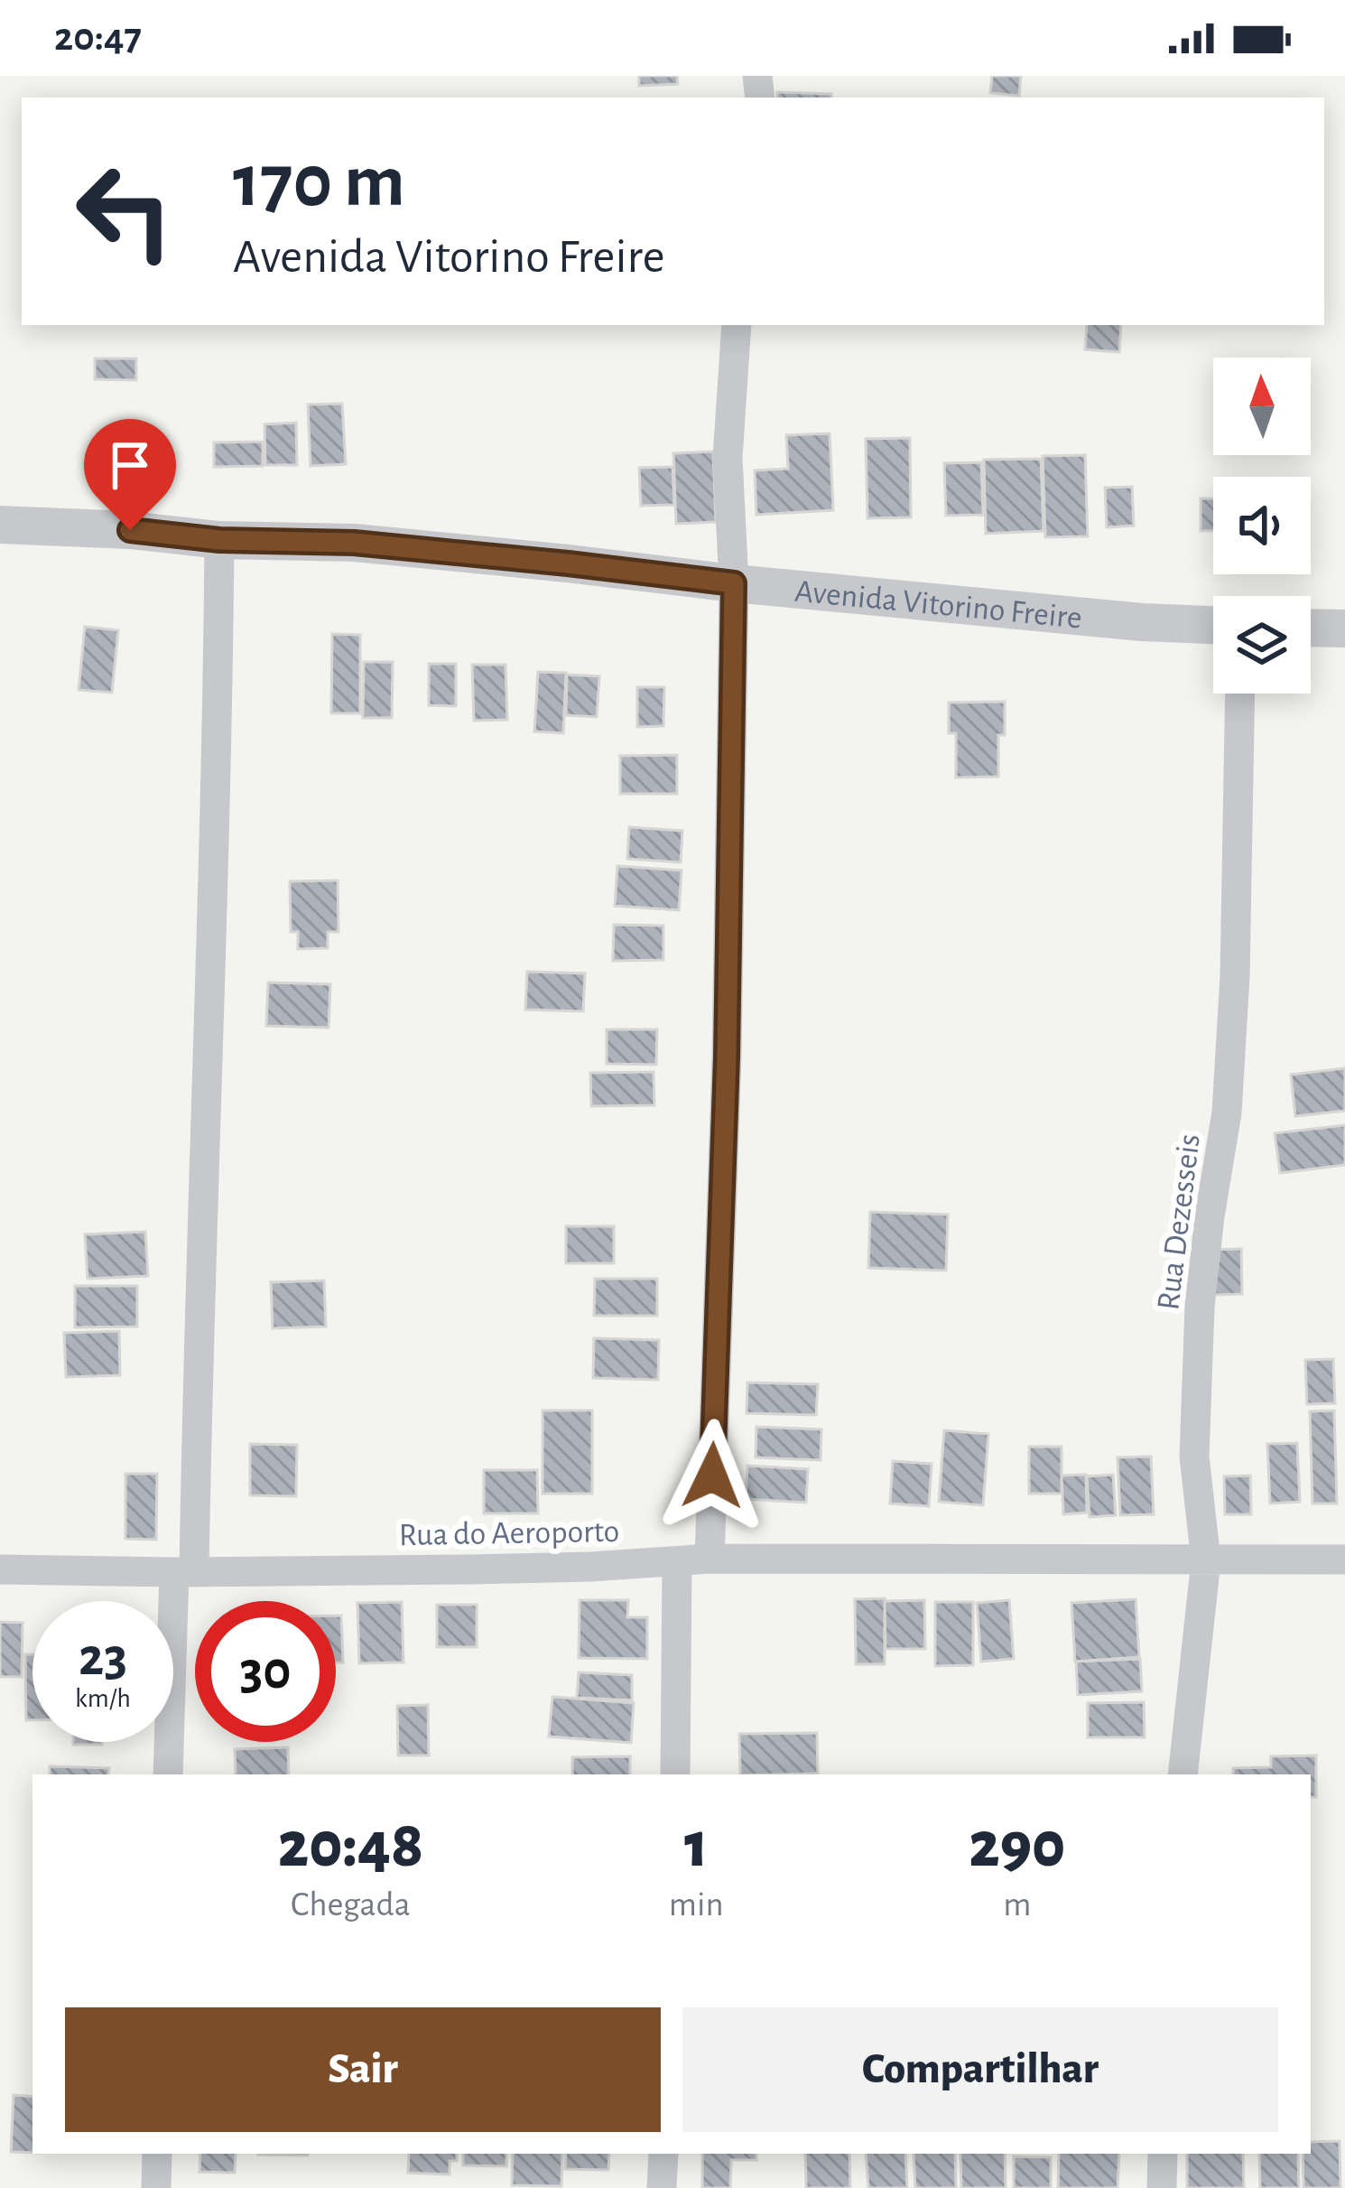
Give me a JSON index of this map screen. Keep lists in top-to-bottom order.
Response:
{
  "streets": {
    "street": ["Avenida Vitorino Freire", "Rua Dezesseis", "Rua do Aeroporto"]
  },
  "crossings": [
    ["Rua Dezesseis", "Rua do Aeroporto"]
  ],
  "north": "top",
  "page": {
    "status": "20:47",
    "turn": ["170 m", "Avenida Vitorino Freire"],
    "speed": "23 km/h",
    "limit": "30",
    "eta": [
      "20:48",
      "Chegada",
      "1",
      "min",
      "290",
      "m"
    ],
    "buttons": ["Sair", "Compartilhar"]
  }
}
